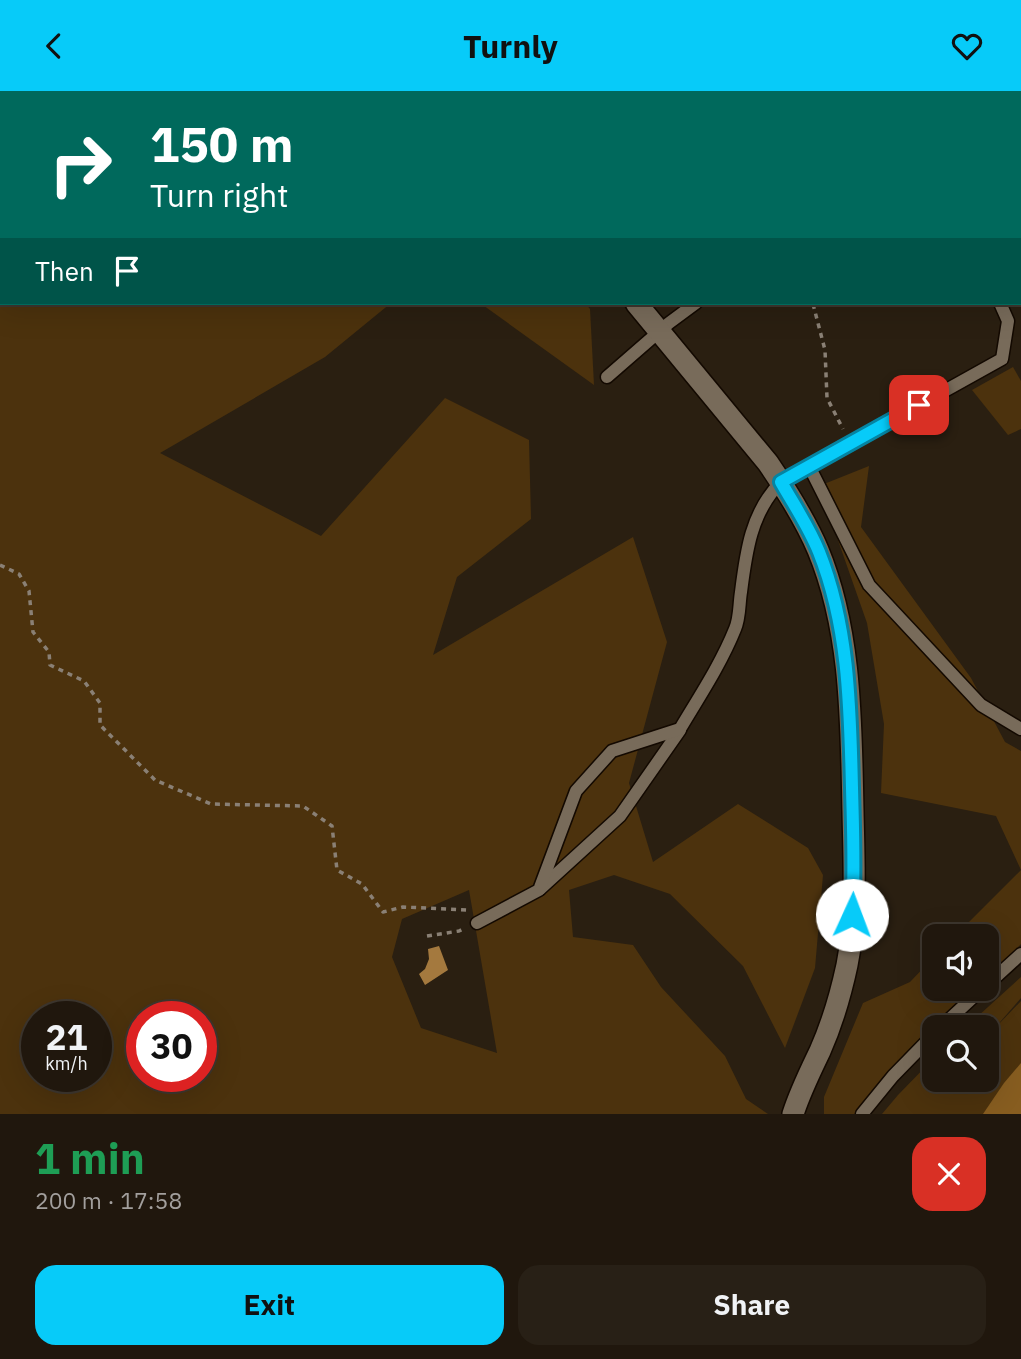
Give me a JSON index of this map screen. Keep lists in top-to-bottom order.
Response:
{
  "page": {
    "header": "Turnly",
    "turn": ["150 m", "Turn right"],
    "then": "Then",
    "speed": "21 km/h",
    "limit": "30",
    "heading": ["1 min", "200 m · 17:58"],
    "buttons": ["Exit", "Share"]
  }
}
